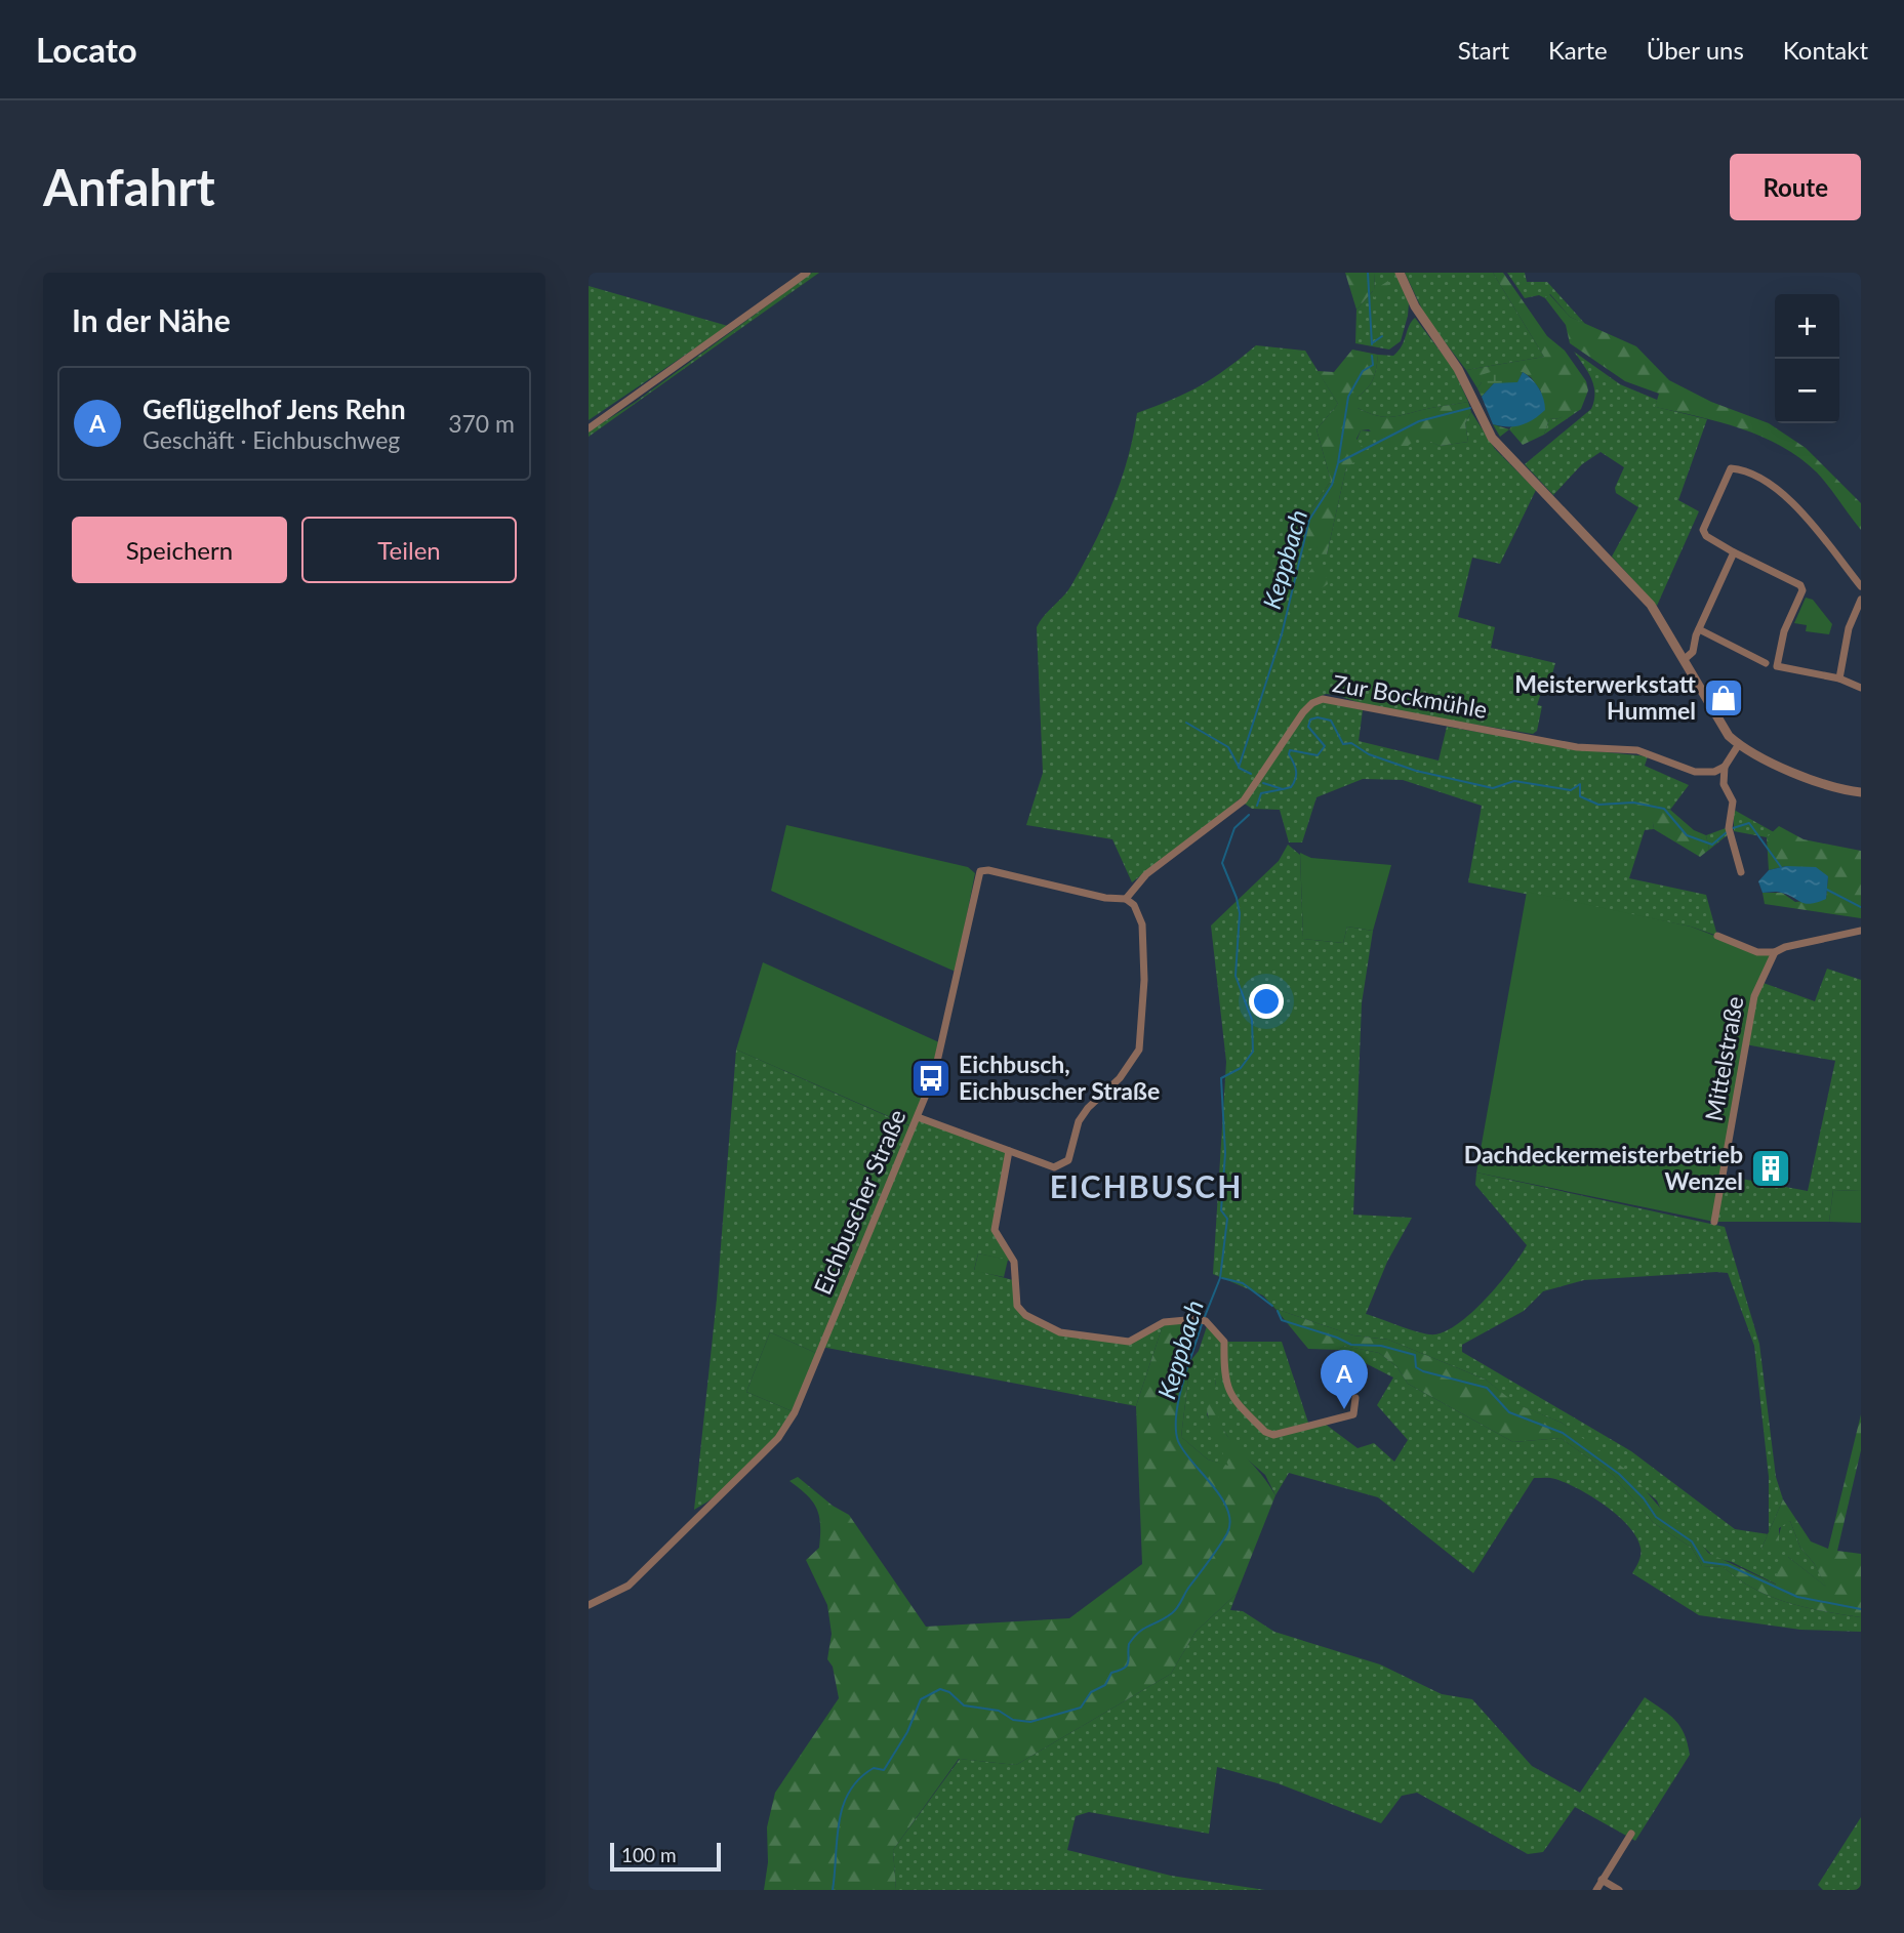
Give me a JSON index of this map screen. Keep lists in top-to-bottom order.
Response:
{
  "streets": {
    "street": ["Zur Bockmühle", "Mittelstraße", "Eichbuscher Straße"]
  },
  "crossings": [
    ["Zur Bockmühle", "Eichbuscher Straße"]
  ],
  "districts": ["EICHBUSCH"],
  "water": ["Keppbach"],
  "places": {
    "shop": ["Meisterwerkstatt Hummel"],
    "bus stop": ["Eichbusch, Eichbuscher Straße"],
    "building": ["Dachdeckermeisterbetrieb Wenzel"]
  },
  "scale_bar": "100 m",
  "page": {
    "header": "Locato",
    "nav": [
      "Start",
      "Karte",
      "Über uns",
      "Kontakt"
    ],
    "buttons": [
      "Route",
      ["Speichern", "Teilen"]
    ],
    "title": "Anfahrt",
    "heading": "In der Nähe",
    "map_buttons": ["+", "−"],
    "list": [
      {
        "mark": "A",
        "name": "Geflügelhof Jens Rehn",
        "note": "Geschäft · Eichbuschweg",
        "value": "370 m"
      }
    ],
    "pins": "A",
    "scale": "100 m"
  }
}
